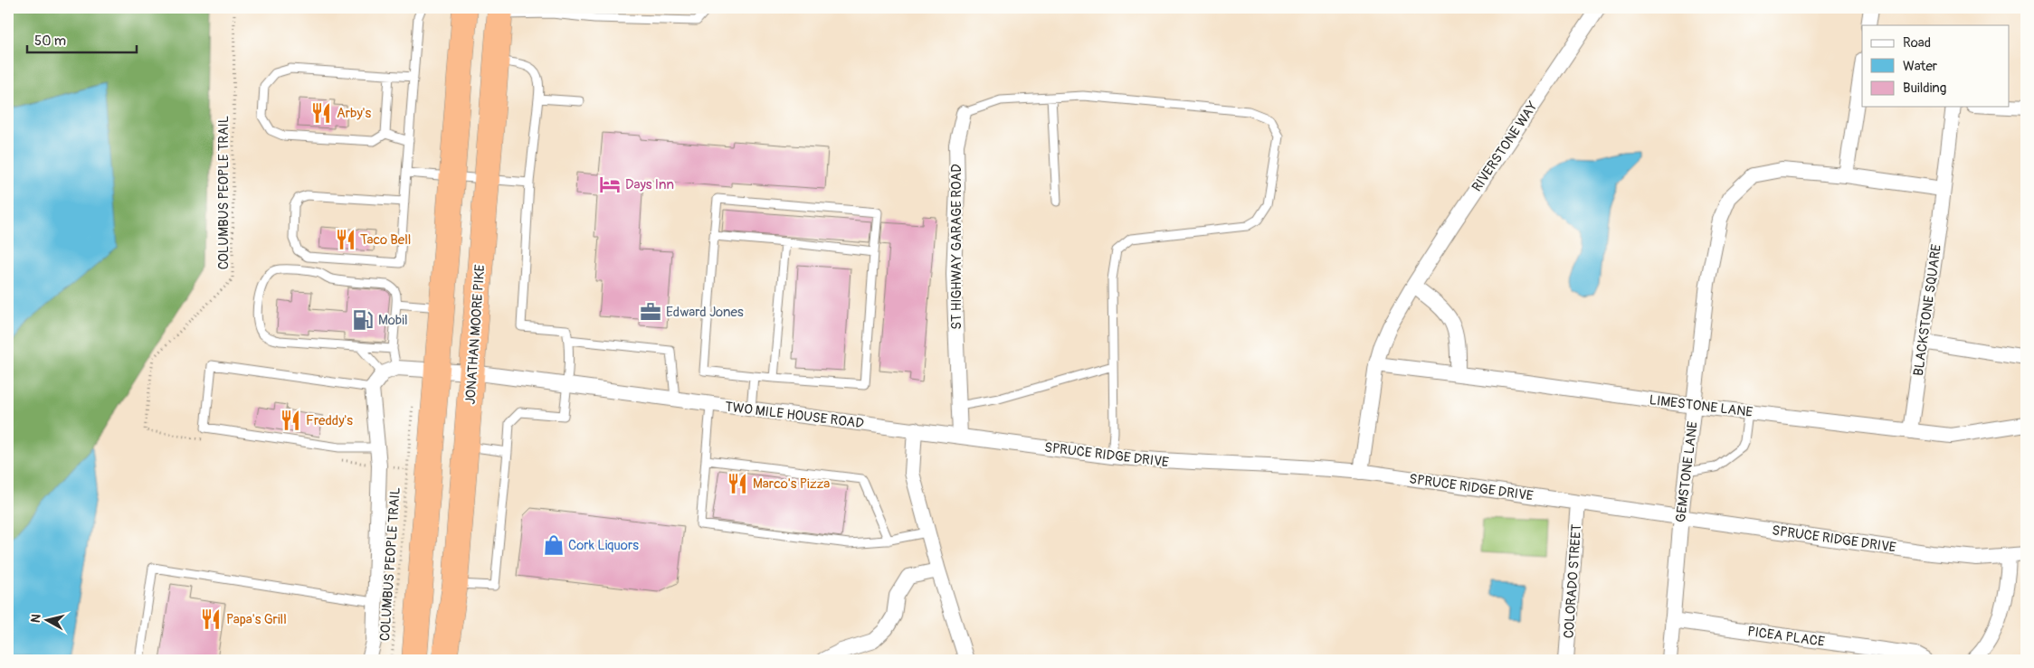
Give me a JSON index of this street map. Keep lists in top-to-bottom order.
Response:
{
  "streets": {
    "highway": ["JONATHAN MOORE PIKE"],
    "street": [
      "RIVERSTONE WAY",
      "ST HIGHWAY GARAGE ROAD",
      "BLACKSTONE SQUARE",
      "LIMESTONE LANE",
      "TWO MILE HOUSE ROAD",
      "SPRUCE RIDGE DRIVE",
      "GEMSTONE LANE",
      "COLORADO STREET",
      "PICEA PLACE"
    ],
    "path": ["COLUMBUS PEOPLE TRAIL"]
  },
  "crossings": [
    ["RIVERSTONE WAY", "LIMESTONE LANE"],
    ["RIVERSTONE WAY", "SPRUCE RIDGE DRIVE"],
    ["ST HIGHWAY GARAGE ROAD", "SPRUCE RIDGE DRIVE"],
    ["BLACKSTONE SQUARE", "LIMESTONE LANE"],
    ["JONATHAN MOORE PIKE", "TWO MILE HOUSE ROAD"],
    ["LIMESTONE LANE", "GEMSTONE LANE"],
    ["TWO MILE HOUSE ROAD", "SPRUCE RIDGE DRIVE"],
    ["SPRUCE RIDGE DRIVE", "GEMSTONE LANE"],
    ["SPRUCE RIDGE DRIVE", "COLORADO STREET"],
    ["GEMSTONE LANE", "PICEA PLACE"]
  ],
  "places": {
    "restaurant": [
      "Arby's",
      "Taco Bell",
      "Freddy's",
      "Marco's Pizza",
      "Papa's Grill"
    ],
    "hotel": ["Days Inn"],
    "office": ["Edward Jones"],
    "fuel station": ["Mobil"],
    "shop": ["Cork Liquors"]
  },
  "legend": ["Road", "Water", "Building"],
  "scale_bar": "50 m",
  "north": "left"
}
